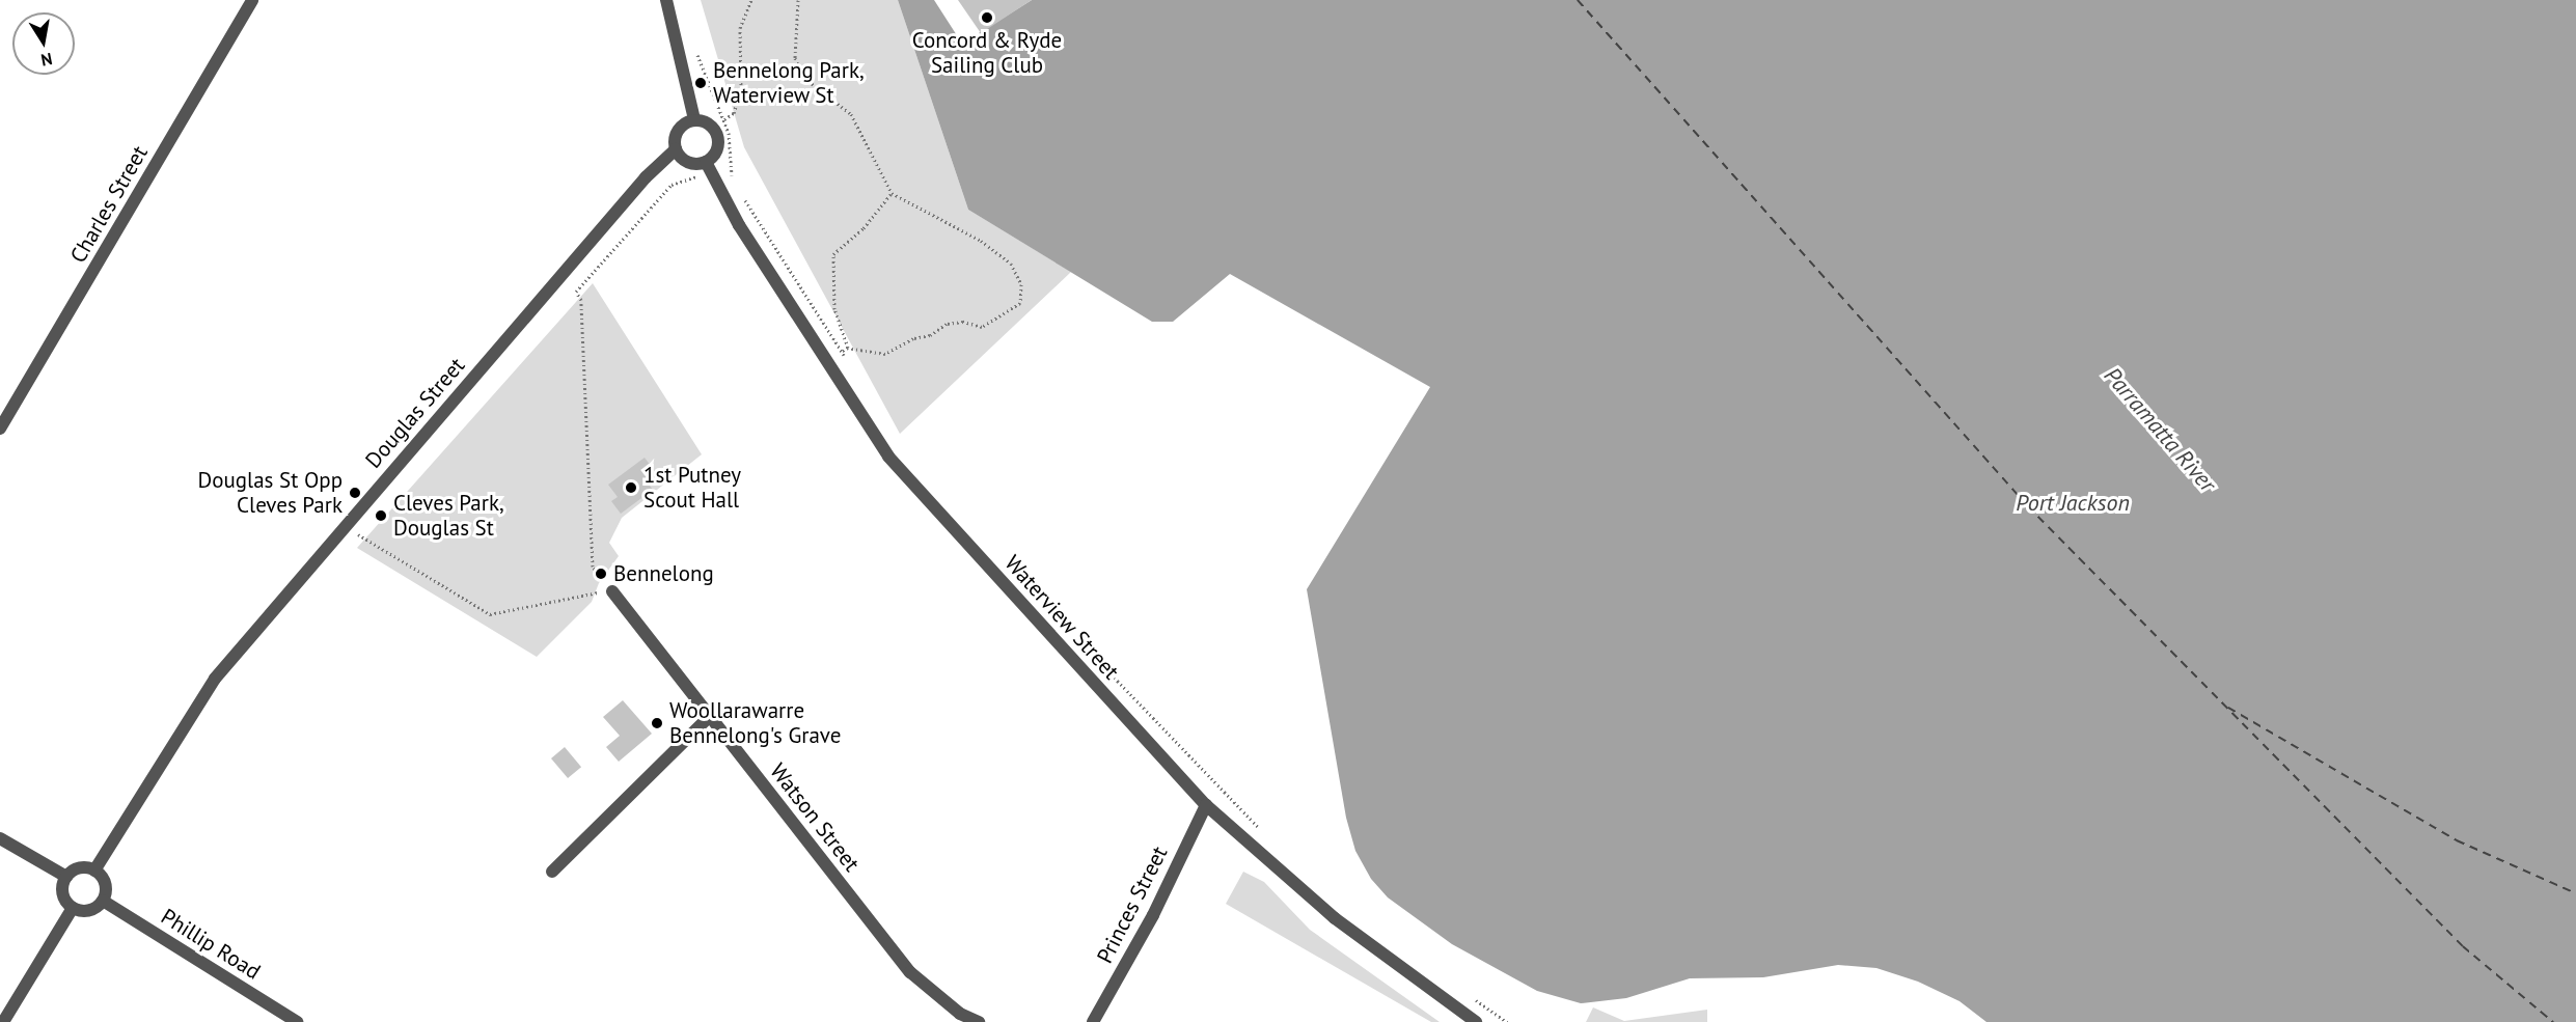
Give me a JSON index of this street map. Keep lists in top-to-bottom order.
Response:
{
  "streets": {
    "street": [
      "Charles Street",
      "Douglas Street",
      "Waterview Street",
      "Watson Street",
      "Princes Street",
      "Phillip Road"
    ]
  },
  "crossings": [
    ["Douglas Street", "Waterview Street"],
    ["Douglas Street", "Phillip Road"],
    ["Waterview Street", "Princes Street"]
  ],
  "water": ["Parramatta River", "Port Jackson"],
  "places": [
    "Concord & Ryde Sailing Club",
    "Bennelong Park, Waterview St",
    "1st Putney Scout Hall",
    "Douglas St Opp Cleves Park",
    "Cleves Park, Douglas St",
    "Bennelong",
    "Woollarawarre Bennelong's Grave"
  ],
  "north": "bottom"
}
